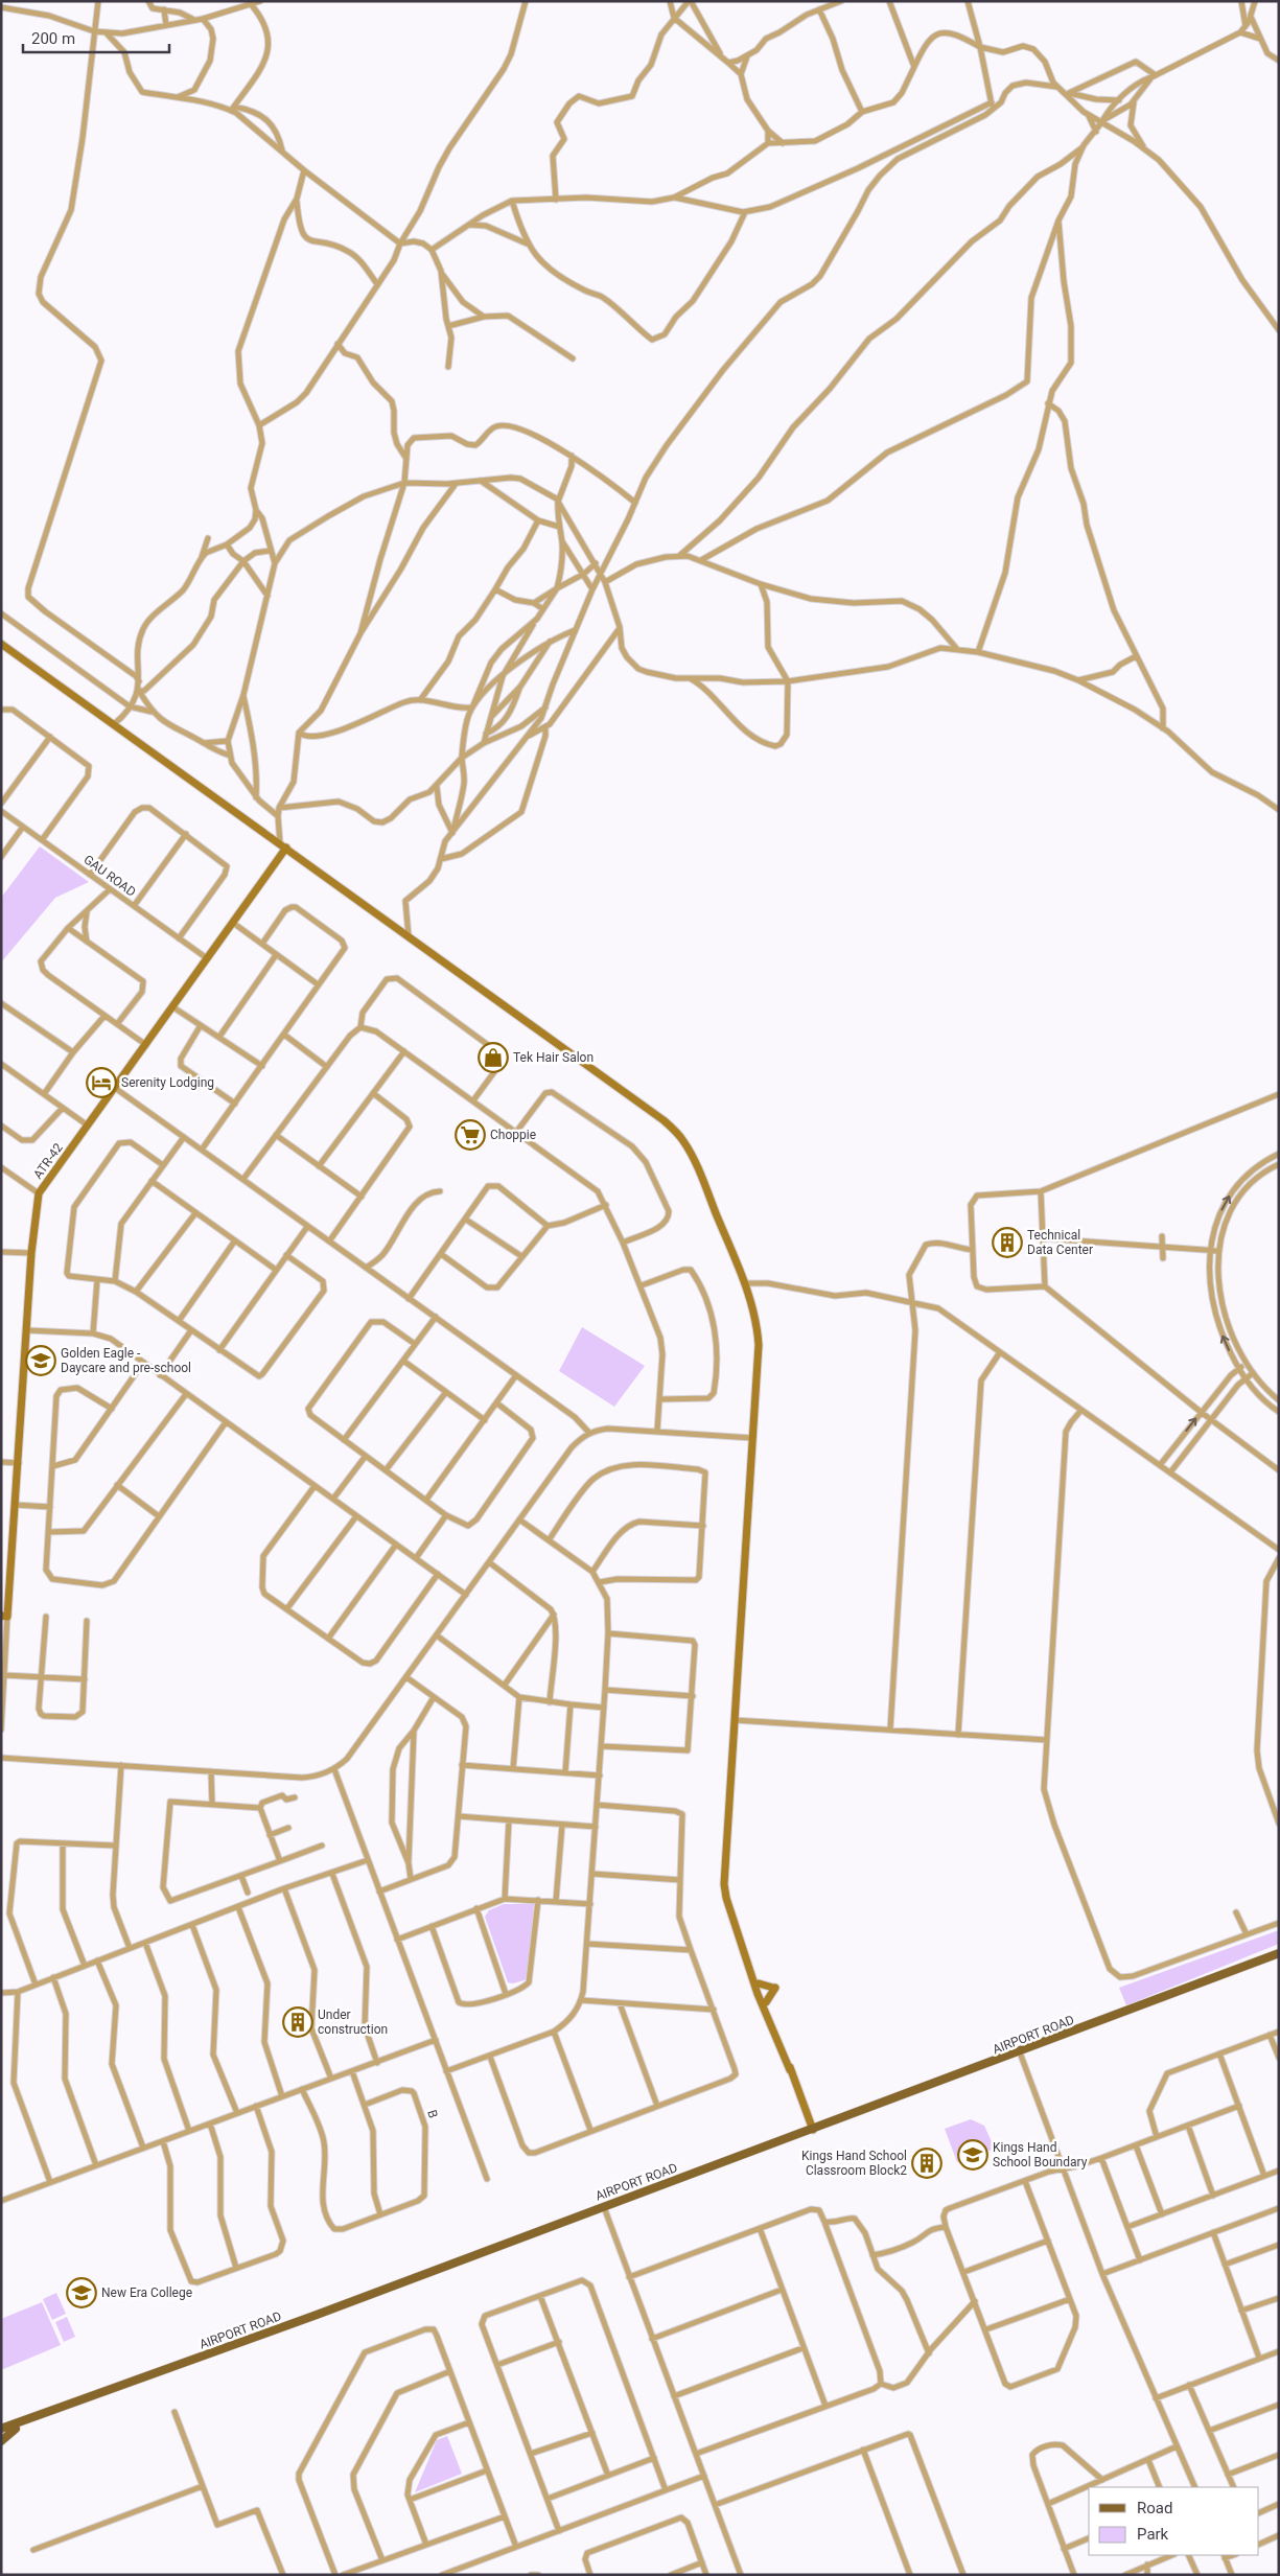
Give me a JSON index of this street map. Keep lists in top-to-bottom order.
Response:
{
  "streets": {
    "main road": ["ATR-42", "AIRPORT ROAD"],
    "street": ["GAU ROAD", "B"]
  },
  "crossings": [
    ["GAU ROAD", "ATR-42"]
  ],
  "places": {
    "shop": ["Tek Hair Salon"],
    "hotel": ["Serenity Lodging"],
    "supermarket": ["Choppie"],
    "building": ["Technical Data Center", "Under construction", "Kings Hand School Classroom Block2"],
    "school or university": ["Golden Eagle - Daycare and pre-school", "Kings Hand School Boundary", "New Era College"]
  },
  "legend": ["Road", "Park"],
  "scale_bar": "200 m"
}
